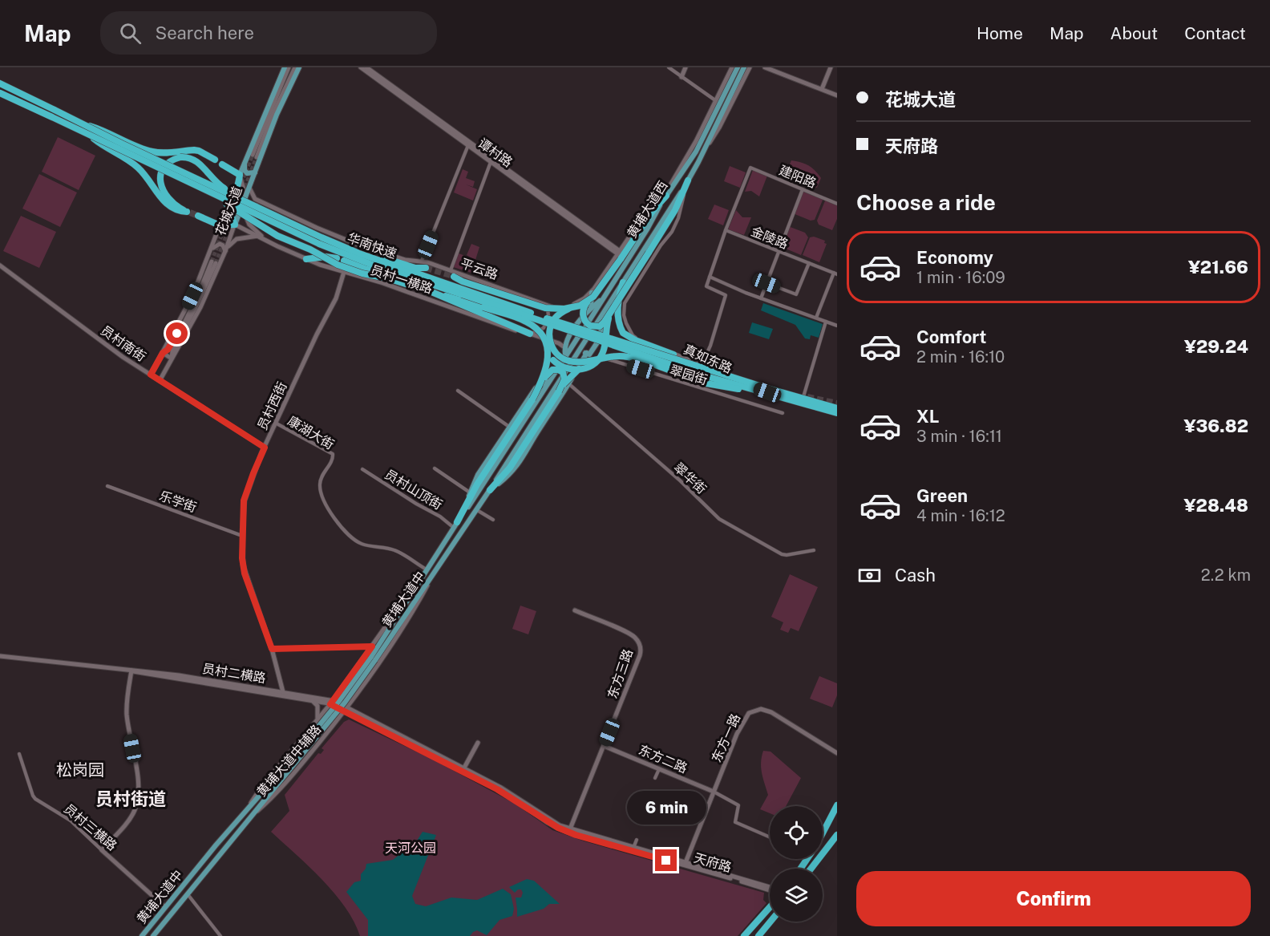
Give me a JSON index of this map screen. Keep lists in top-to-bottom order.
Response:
{
  "streets": {
    "highway": ["华南快速"],
    "main road": ["黄埔大道西", "花城大道", "黄埔大道中"],
    "street": [
      "谭村路",
      "建阳路",
      "金陵路",
      "平云路",
      "员村一横路",
      "员村南街",
      "真如东路",
      "翠园街",
      "员村西街",
      "康湖大街",
      "翠华街",
      "员村山顶街",
      "乐学街",
      "员村二横路",
      "东方三路",
      "东方一路",
      "东方二路",
      "黄埔大道中辅路",
      "员村三横路",
      "天府路"
    ]
  },
  "crossings": [
    ["谭村路", "平云路"],
    ["建阳路", "金陵路"],
    ["黄埔大道西", "黄埔大道中"],
    ["花城大道", "平云路"],
    ["花城大道", "员村一横路"],
    ["花城大道", "员村南街"],
    ["华南快速", "真如东路"],
    ["员村一横路", "员村西街"],
    ["员村南街", "员村西街"],
    ["员村西街", "康湖大街"],
    ["员村西街", "乐学街"],
    ["员村西街", "员村二横路"],
    ["康湖大街", "黄埔大道中"],
    ["员村山顶街", "黄埔大道中"],
    ["黄埔大道中", "黄埔大道中辅路"],
    ["黄埔大道中", "员村三横路"],
    ["员村二横路", "黄埔大道中辅路"],
    ["员村二横路", "天府路"],
    ["东方三路", "东方二路"],
    ["东方三路", "天府路"],
    ["东方一路", "东方二路"],
    ["东方一路", "天府路"],
    ["黄埔大道中辅路", "天府路"]
  ],
  "districts": ["松岗园", "员村街道"],
  "parks": ["天河公园"],
  "page": {
    "header": "Map",
    "search": "Search here",
    "nav": [
      "Home",
      "Map",
      "About",
      "Contact"
    ],
    "banner": ["花城大道", "天府路"],
    "heading": "Choose a ride",
    "list": [
      {
        "name": "Economy",
        "note": "1 min · 16:09",
        "value": "¥21.66"
      },
      {
        "name": "Comfort",
        "note": "2 min · 16:10",
        "value": "¥29.24"
      },
      {
        "name": "XL",
        "note": "3 min · 16:11",
        "value": "¥36.82"
      },
      {
        "name": "Green",
        "note": "4 min · 16:12",
        "value": "¥28.48"
      }
    ],
    "pay": ["Cash", "2.2 km"],
    "bubble": "6 min",
    "buttons": "Confirm"
  }
}
